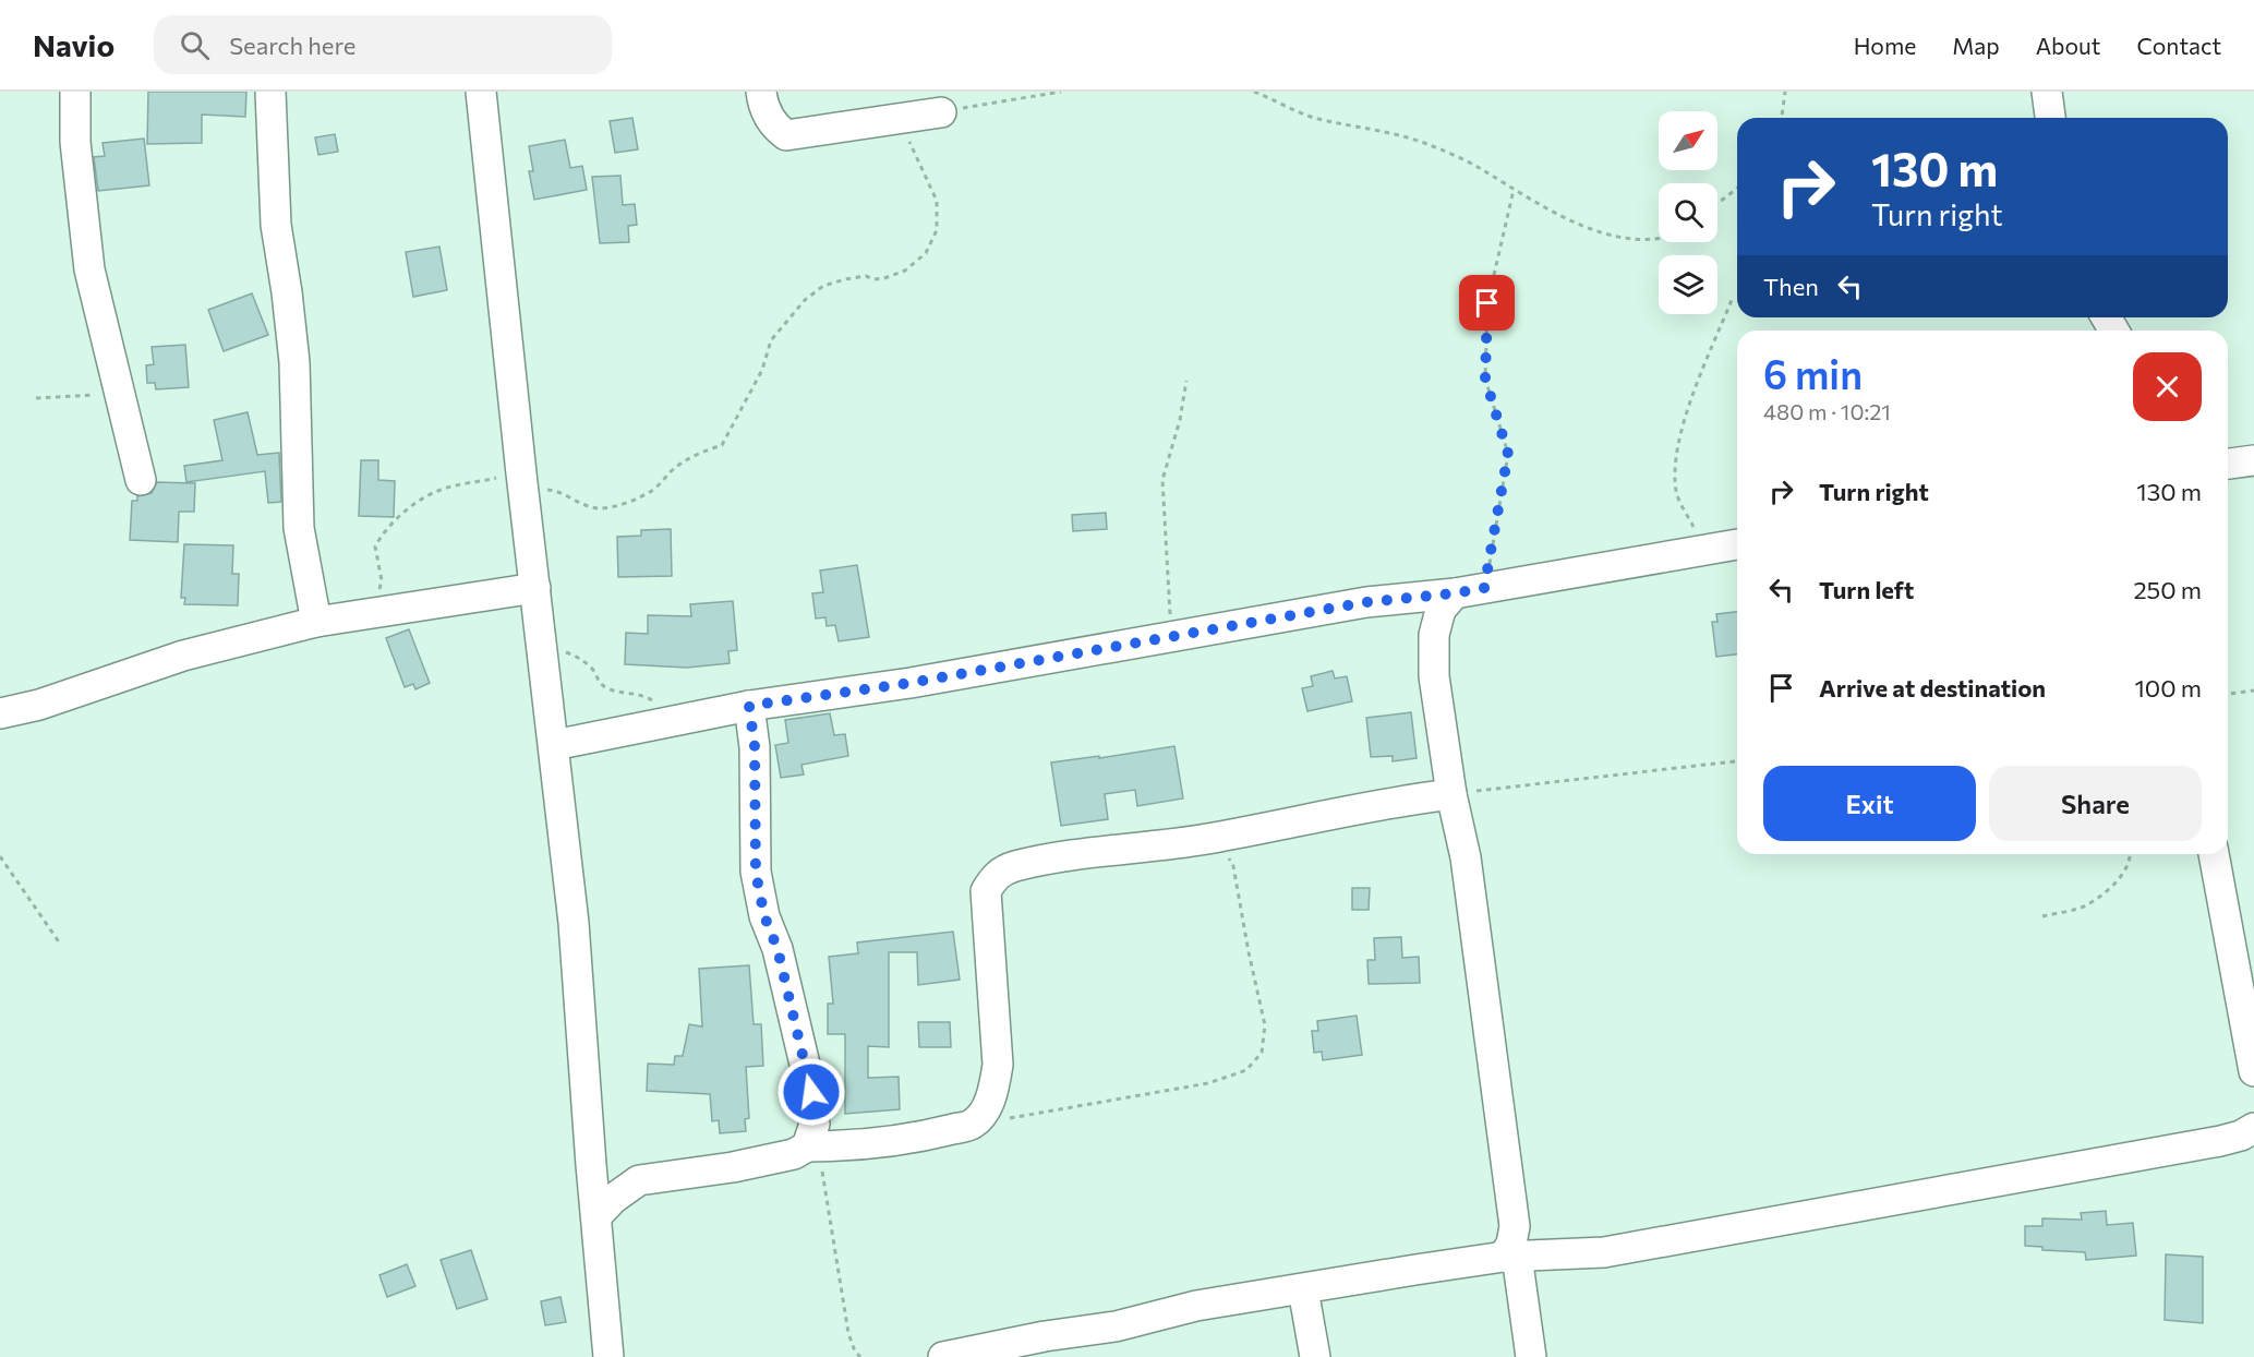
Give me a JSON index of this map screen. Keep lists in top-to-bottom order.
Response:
{
  "north": "top right",
  "page": {
    "header": "Navio",
    "search": "Search here",
    "nav": [
      "Home",
      "Map",
      "About",
      "Contact"
    ],
    "turn": ["130 m", "Turn right"],
    "then": "Then",
    "heading": ["6 min", "480 m · 10:21"],
    "list": [
      {
        "name": "Turn right",
        "value": "130 m"
      },
      {
        "name": "Turn left",
        "value": "250 m"
      },
      {
        "name": "Arrive at destination",
        "value": "100 m"
      }
    ],
    "buttons": ["Exit", "Share"]
  }
}
